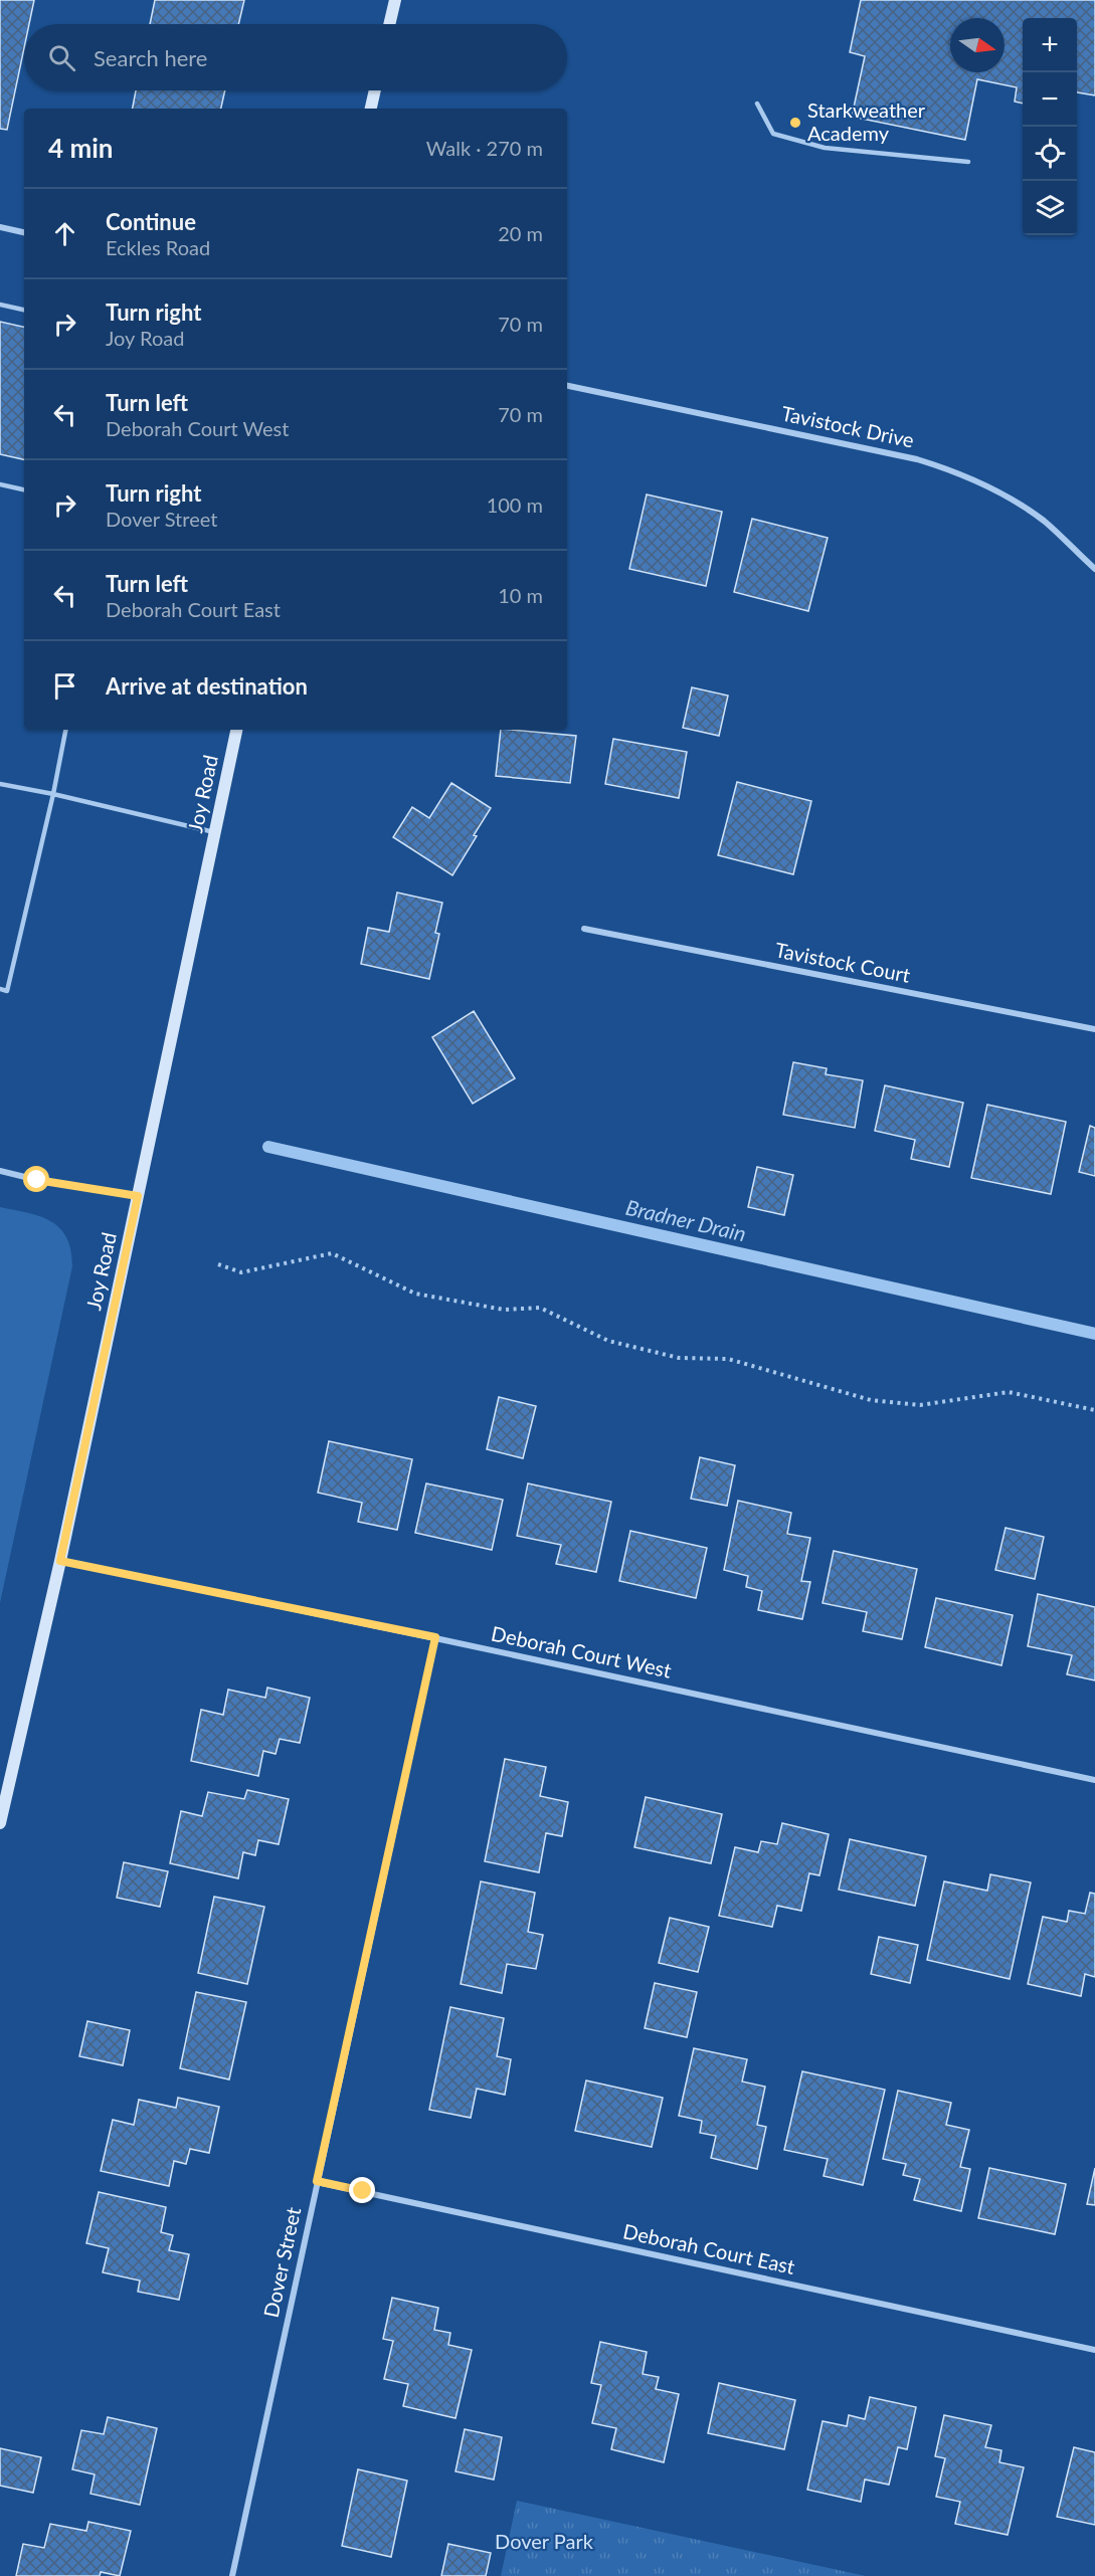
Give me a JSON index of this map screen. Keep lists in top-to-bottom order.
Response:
{
  "streets": {
    "street": [
      "Tavistock Drive",
      "Joy Road",
      "Tavistock Court",
      "Deborah Court West",
      "Deborah Court East",
      "Dover Street"
    ]
  },
  "crossings": [
    ["Joy Road", "Deborah Court West"],
    ["Deborah Court West", "Dover Street"],
    ["Deborah Court East", "Dover Street"]
  ],
  "water": ["Bradner Drain"],
  "parks": ["Dover Park"],
  "places": ["Starkweather Academy"],
  "north": "right",
  "page": {
    "map_buttons": ["+", "−"],
    "search": "Search here",
    "heading": ["4 min", "Walk · 270 m"],
    "list": [
      ["Continue", "Eckles Road", "20 m"],
      ["Turn right", "Joy Road", "70 m"],
      ["Turn left", "Deborah Court West", "70 m"],
      ["Turn right", "Dover Street", "100 m"],
      ["Turn left", "Deborah Court East", "10 m"],
      "Arrive at destination"
    ]
  }
}
